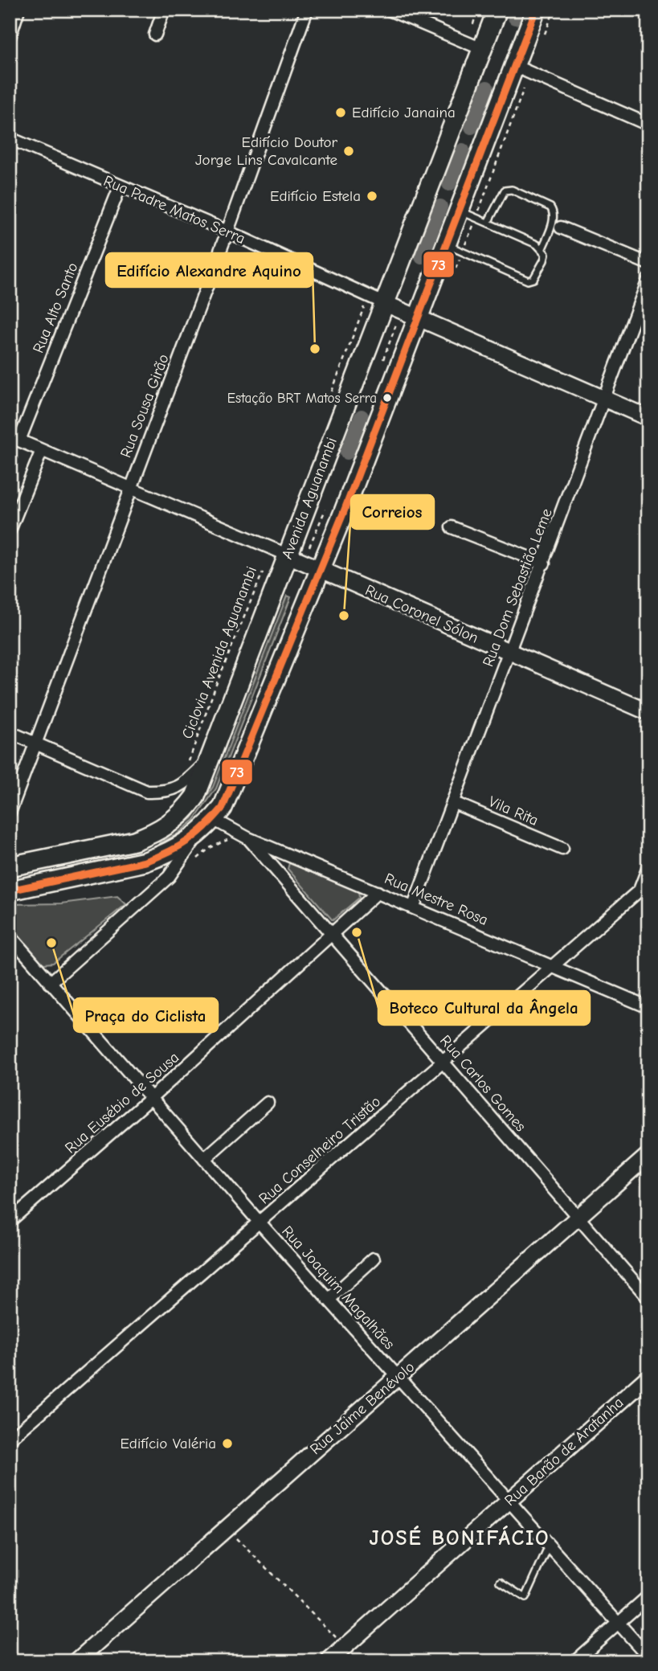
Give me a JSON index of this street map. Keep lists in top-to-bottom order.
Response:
{
  "streets": {
    "main road": ["Avenida Aguanambi"],
    "street": [
      "Rua Padre Matos Serra",
      "Rua Alto Santo",
      "Rua Sousa Girão",
      "Rua Dom Sebastião Leme",
      "Rua Coronel Sólon",
      "Vila Rita",
      "Rua Mestre Rosa",
      "Rua Carlos Gomes",
      "Rua Eusébio de Sousa",
      "Rua Conselheiro Tristão",
      "Rua Joaquim Magalhães",
      "Rua Jaime Benévolo",
      "Rua Barão de Aratanha"
    ],
    "path": ["Ciclovia Avenida Aguanambi"]
  },
  "crossings": [
    ["Rua Padre Matos Serra", "Rua Alto Santo"],
    ["Rua Padre Matos Serra", "Rua Sousa Girão"],
    ["Rua Padre Matos Serra", "Avenida Aguanambi"],
    ["Rua Padre Matos Serra", "Rua Dom Sebastião Leme"],
    ["Rua Alto Santo", "Rua Coronel Sólon"],
    ["Rua Sousa Girão", "Rua Coronel Sólon"],
    ["Avenida Aguanambi", "Rua Coronel Sólon"],
    ["Avenida Aguanambi", "Ciclovia Avenida Aguanambi"],
    ["Rua Dom Sebastião Leme", "Rua Coronel Sólon"],
    ["Rua Dom Sebastião Leme", "Vila Rita"],
    ["Rua Dom Sebastião Leme", "Rua Mestre Rosa"],
    ["Rua Mestre Rosa", "Rua Carlos Gomes"],
    ["Rua Mestre Rosa", "Rua Eusébio de Sousa"],
    ["Rua Mestre Rosa", "Rua Conselheiro Tristão"],
    ["Rua Carlos Gomes", "Rua Eusébio de Sousa"],
    ["Rua Carlos Gomes", "Rua Conselheiro Tristão"],
    ["Rua Carlos Gomes", "Rua Jaime Benévolo"],
    ["Rua Eusébio de Sousa", "Rua Joaquim Magalhães"],
    ["Rua Conselheiro Tristão", "Rua Joaquim Magalhães"],
    ["Rua Joaquim Magalhães", "Rua Jaime Benévolo"],
    ["Rua Joaquim Magalhães", "Rua Barão de Aratanha"]
  ],
  "districts": ["JOSÉ BONIFÁCIO"],
  "places": [
    "Edifício Janaina",
    "Edifício Doutor Jorge Lins Cavalcante",
    "Edifício Estela",
    "Edifício Alexandre Aquino",
    "Estação BRT Matos Serra",
    "Correios",
    "Boteco Cultural da Ângela",
    "Praça do Ciclista",
    "Edifício Valéria"
  ],
  "lines": ["transit line 73"]
}
